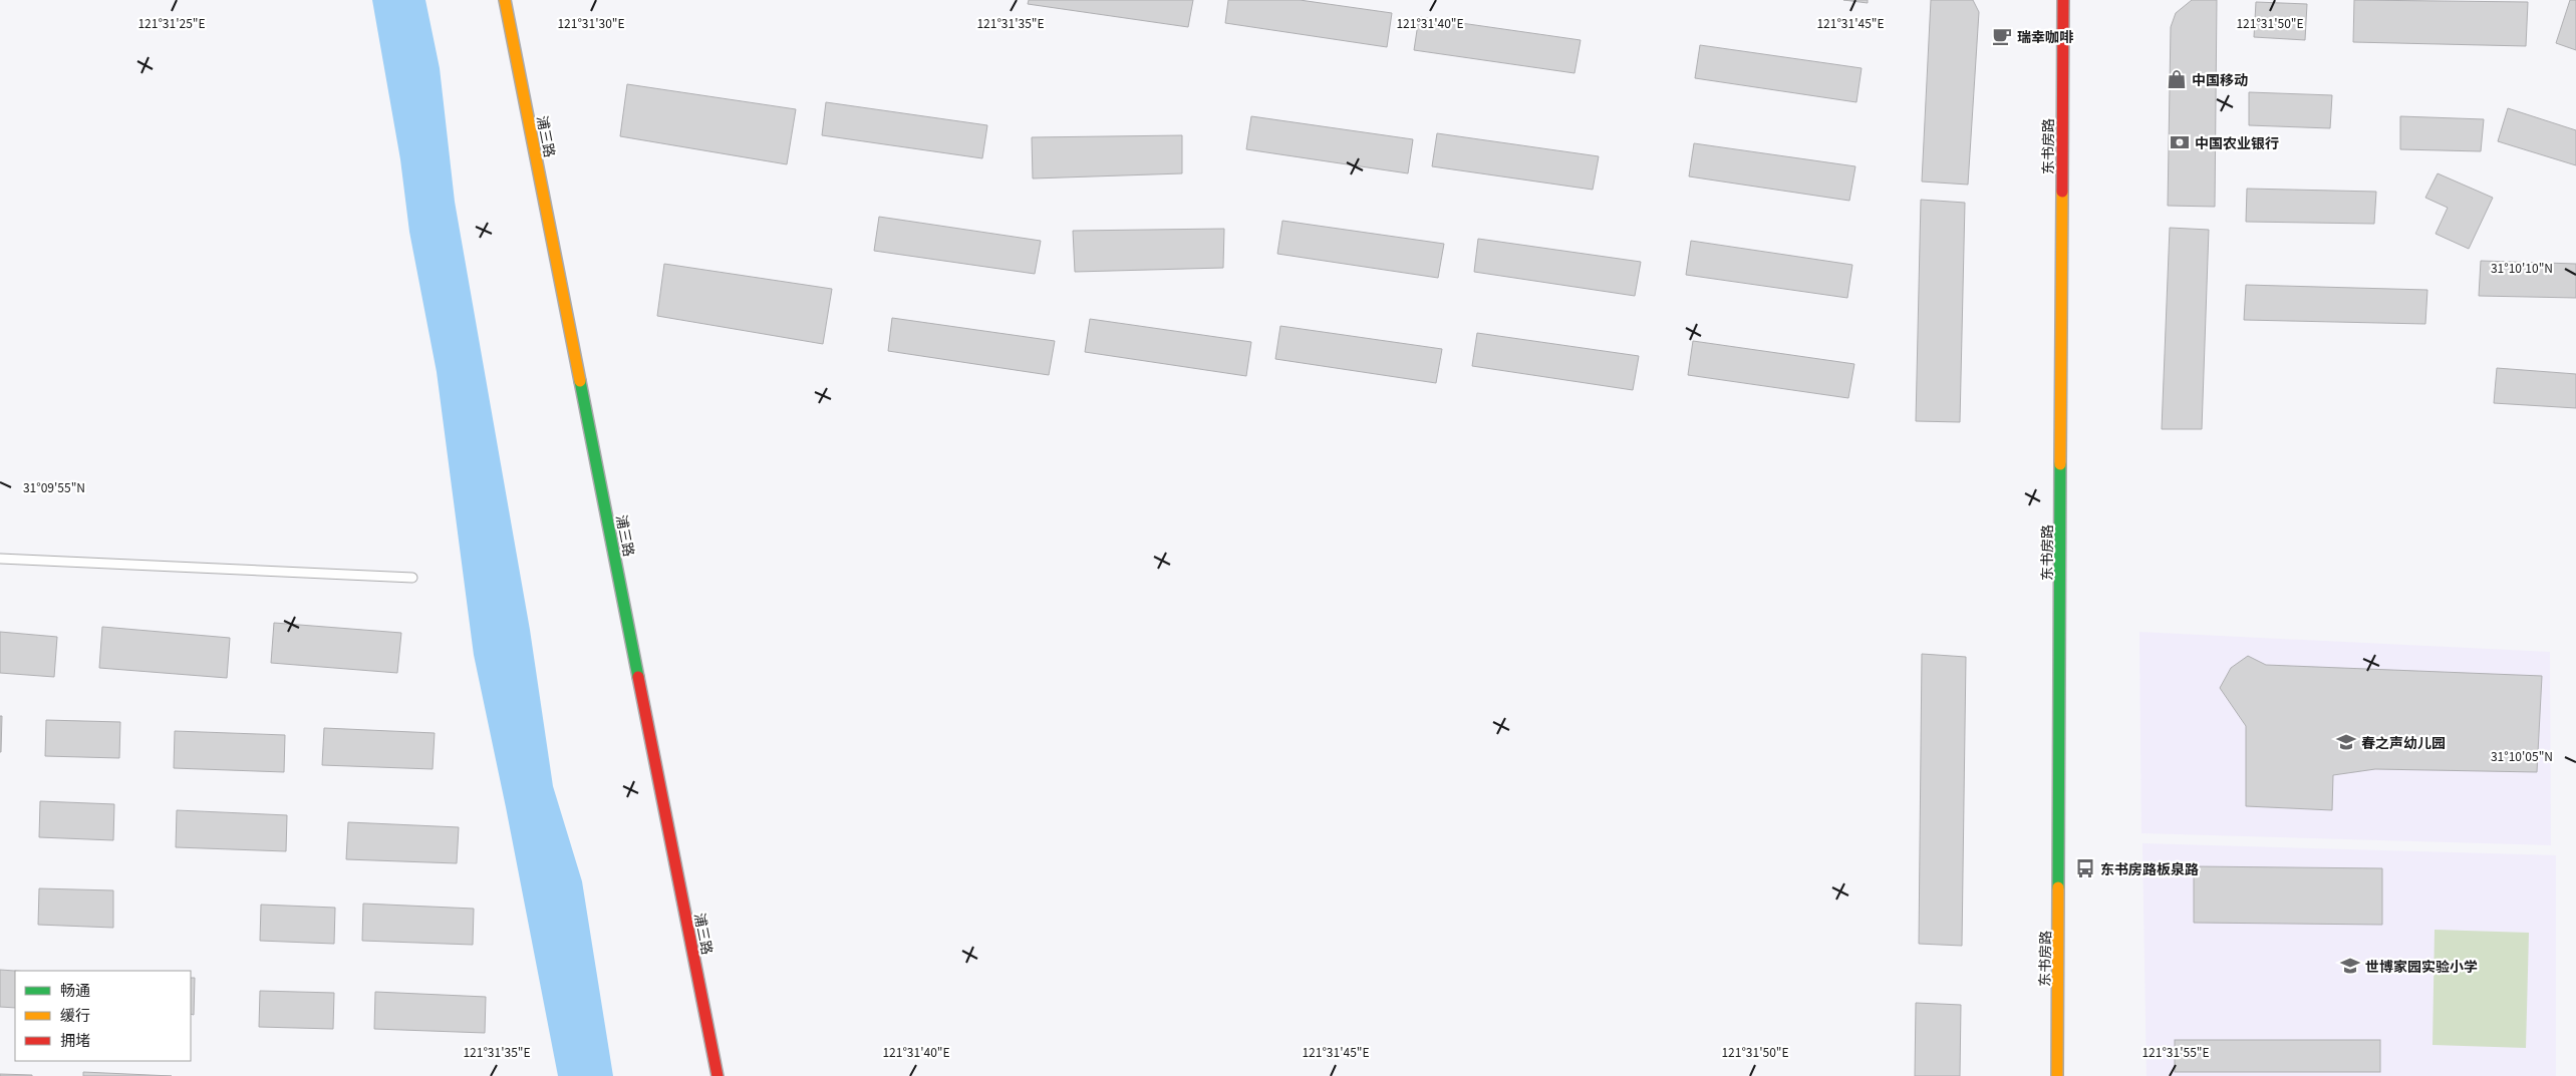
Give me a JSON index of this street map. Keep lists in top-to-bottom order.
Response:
{
  "streets": {
    "main road": ["浦三路", "东书房路"]
  },
  "places": {
    "cafe": ["瑞幸咖啡"],
    "shop": ["中国移动"],
    "bank": ["中国农业银行"],
    "school or university": ["春之声幼儿园", "世博家园实验小学"],
    "bus stop": ["东书房路板泉路"]
  },
  "legend": ["畅通", "缓行", "拥堵"],
  "coordinates": [
    "121°31'25\"E",
    "121°31'30\"E",
    "121°31'35\"E",
    "121°31'40\"E",
    "121°31'45\"E",
    "121°31'50\"E",
    "31°10'10\"N",
    "31°09'55\"N",
    "31°10'05\"N",
    "121°31'55\"E"
  ]
}
